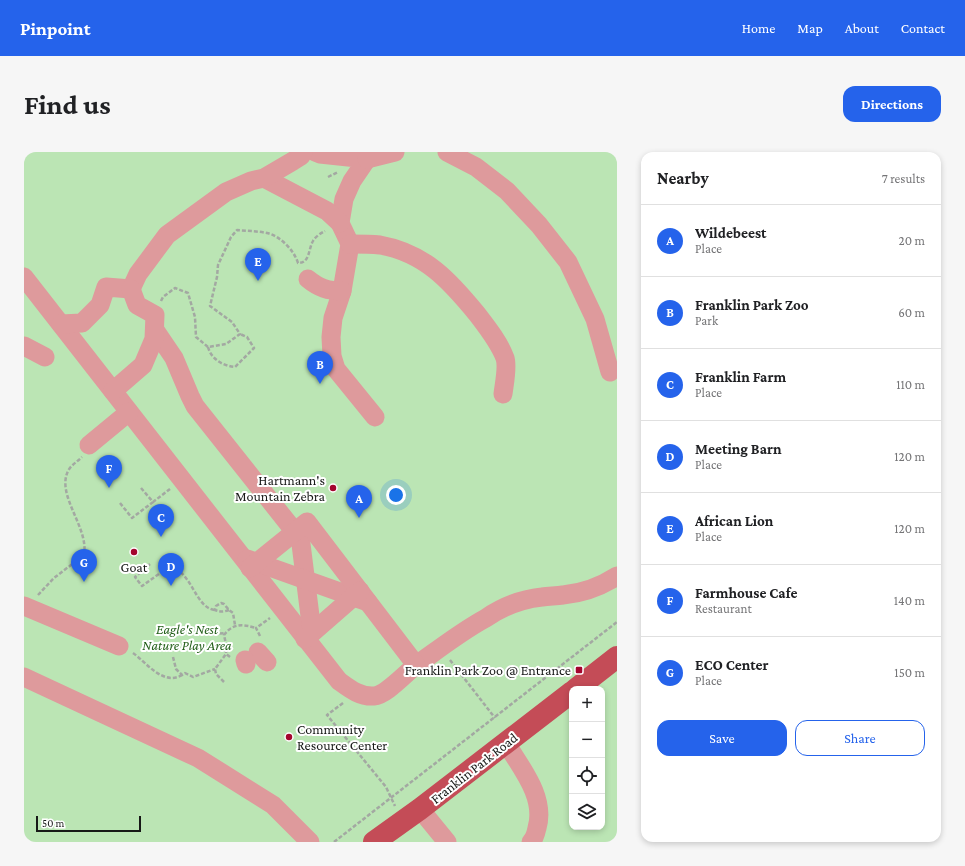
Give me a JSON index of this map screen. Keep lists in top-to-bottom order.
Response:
{
  "streets": {
    "main road": ["Franklin Park Road"]
  },
  "parks": ["Eagle's Nest Nature Play Area"],
  "places": {
    "other": ["Hartmann's Mountain Zebra", "Goat", "Community Resource Center"],
    "transit": ["Franklin Park Zoo @ Entrance"]
  },
  "scale_bar": "50 m",
  "page": {
    "header": "Pinpoint",
    "nav": [
      "Home",
      "Map",
      "About",
      "Contact"
    ],
    "buttons": [
      "Directions",
      ["Save", "Share"]
    ],
    "title": "Find us",
    "heading": ["Nearby", "7 results"],
    "list": [
      {
        "mark": "A",
        "name": "Wildebeest",
        "note": "Place",
        "value": "20 m"
      },
      {
        "mark": "B",
        "name": "Franklin Park Zoo",
        "note": "Park",
        "value": "60 m"
      },
      {
        "mark": "C",
        "name": "Franklin Farm",
        "note": "Place",
        "value": "110 m"
      },
      {
        "mark": "D",
        "name": "Meeting Barn",
        "note": "Place",
        "value": "120 m"
      },
      {
        "mark": "E",
        "name": "African Lion",
        "note": "Place",
        "value": "120 m"
      },
      {
        "mark": "F",
        "name": "Farmhouse Cafe",
        "note": "Restaurant",
        "value": "140 m"
      },
      {
        "mark": "G",
        "name": "ECO Center",
        "note": "Place",
        "value": "150 m"
      }
    ],
    "pins": [
      "E",
      "B",
      "F",
      "A",
      "C",
      "G",
      "D"
    ],
    "map_buttons": ["+", "−"],
    "scale": "50 m"
  }
}
